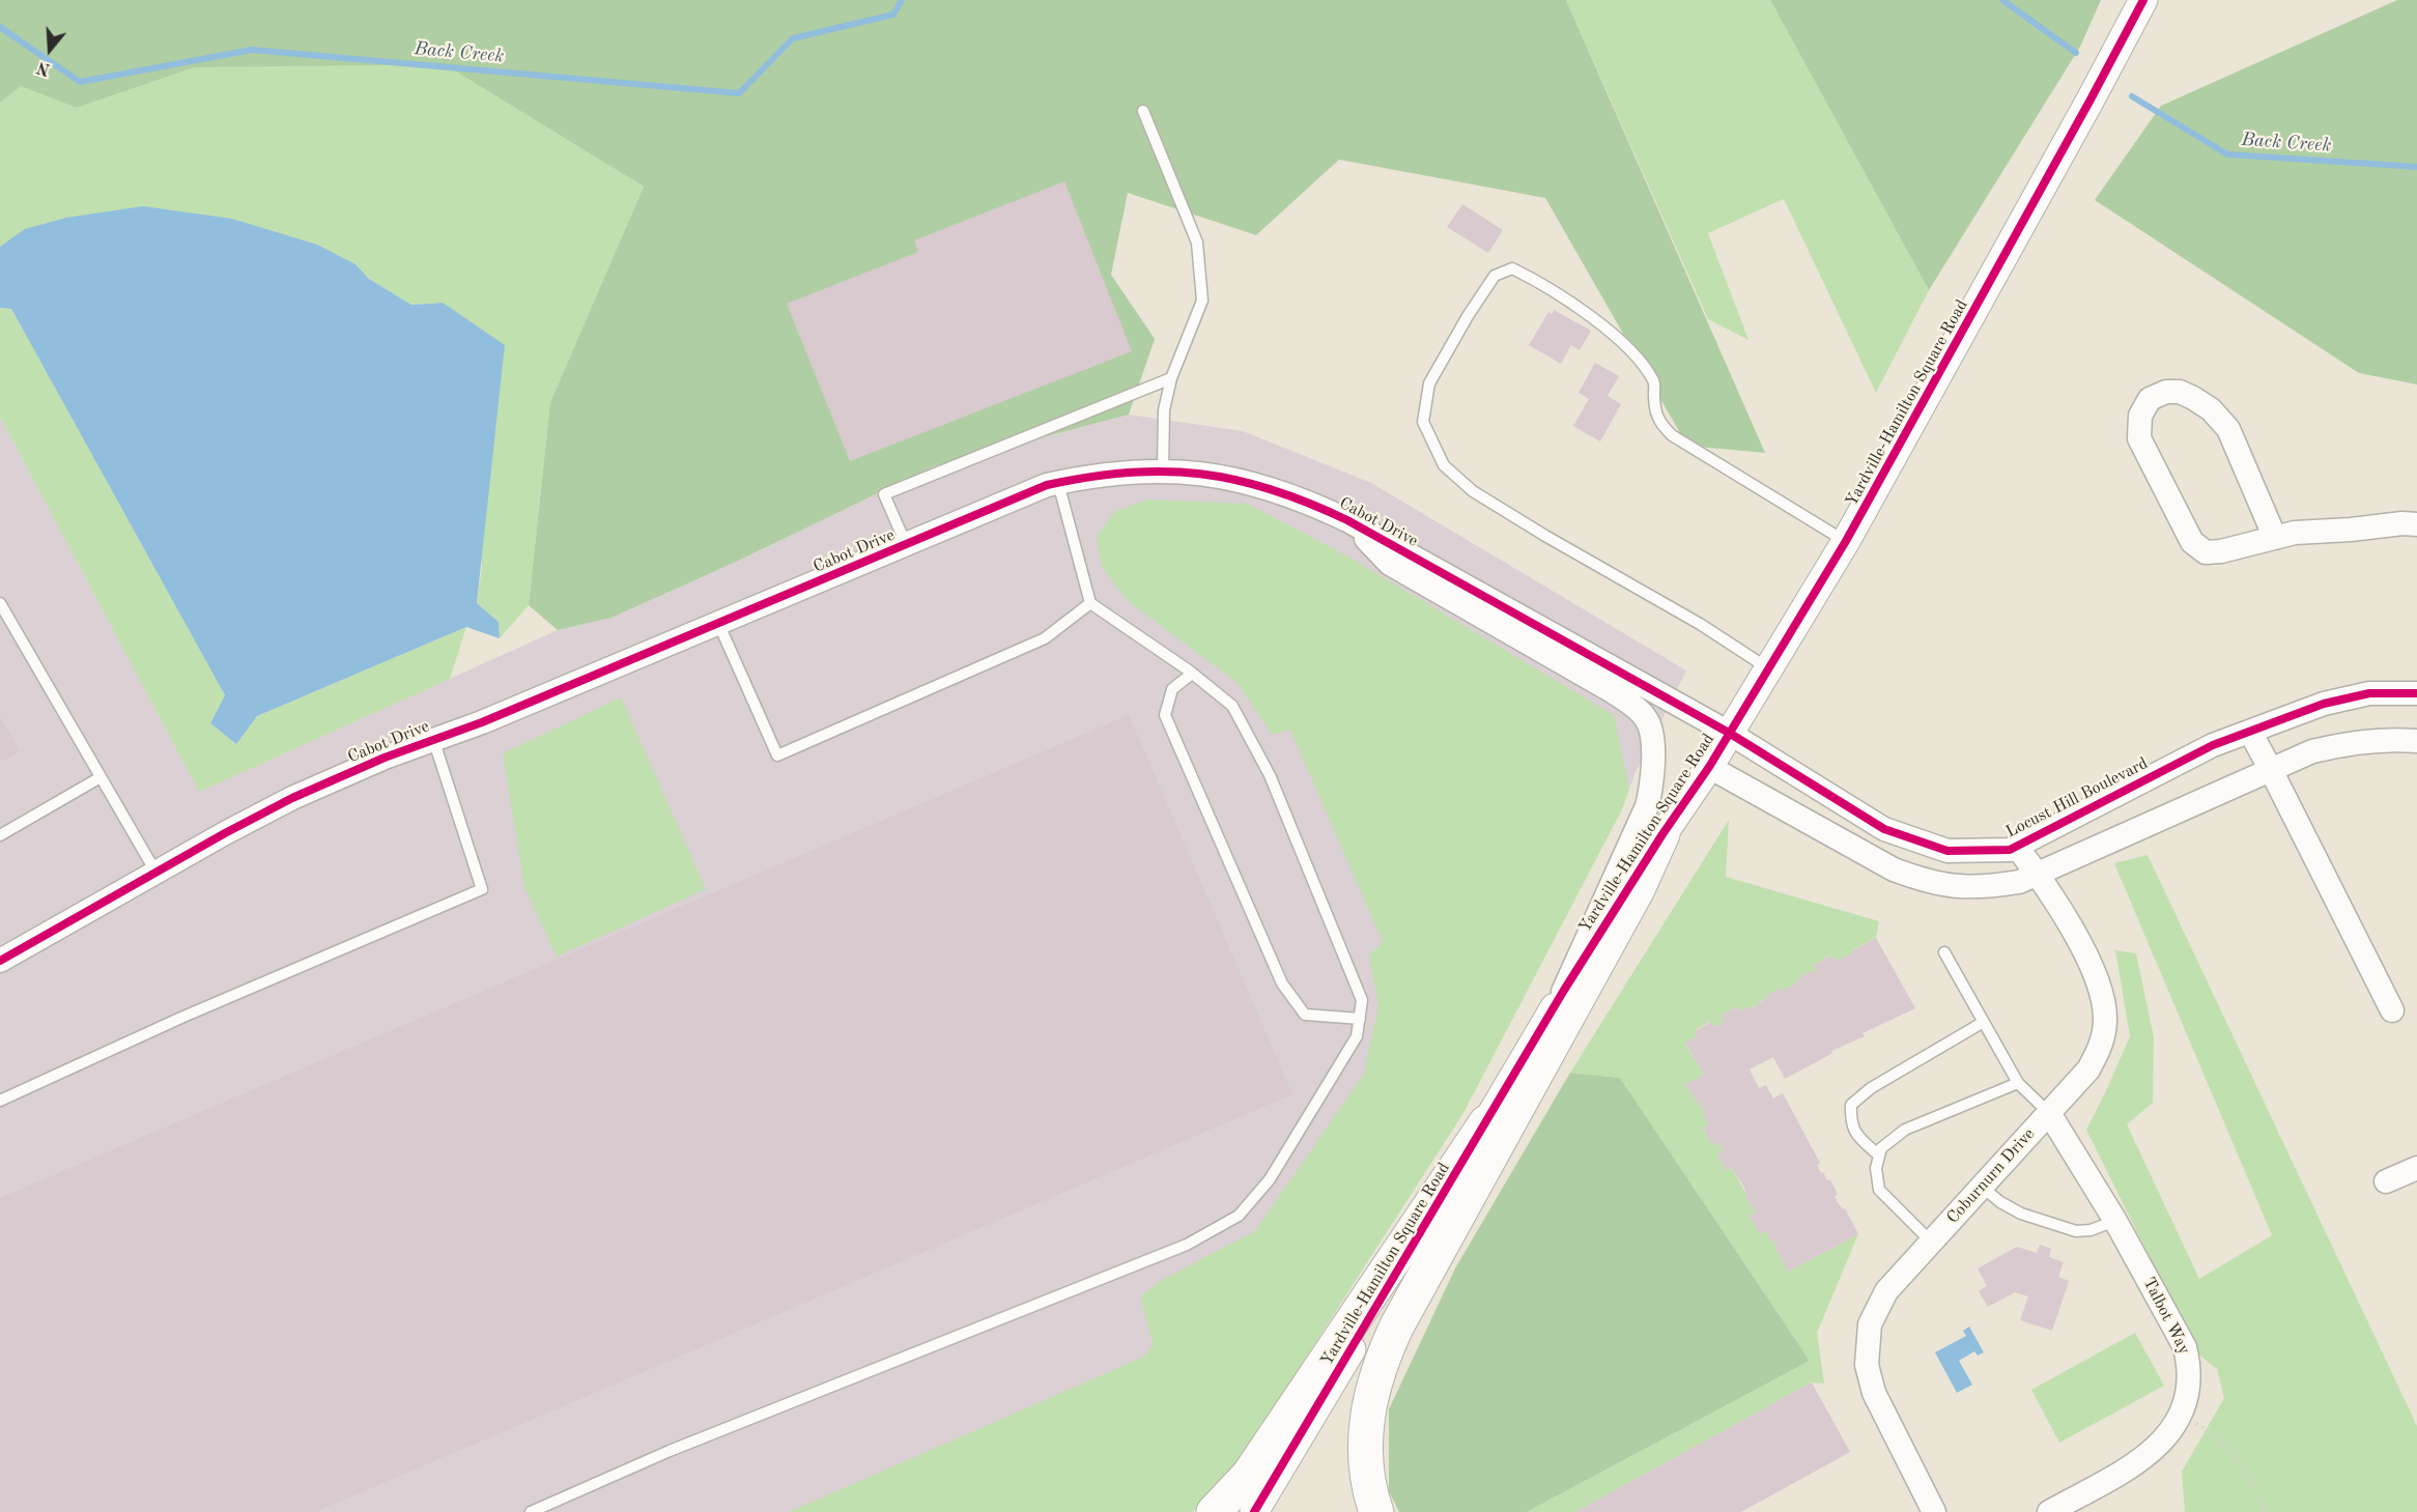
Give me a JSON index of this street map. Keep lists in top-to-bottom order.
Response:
{
  "streets": {
    "street": [
      "Yardville-Hamilton Square Road",
      "Cabot Drive",
      "Locust Hill Boulevard",
      "Coburnurn Drive",
      "Talbot Way"
    ]
  },
  "crossings": [
    ["Yardville-Hamilton Square Road", "Cabot Drive"],
    ["Yardville-Hamilton Square Road", "Locust Hill Boulevard"],
    ["Cabot Drive", "Locust Hill Boulevard"],
    ["Locust Hill Boulevard", "Coburnurn Drive"],
    ["Coburnurn Drive", "Talbot Way"]
  ],
  "water": ["Back Creek"],
  "north": "bottom"
}
